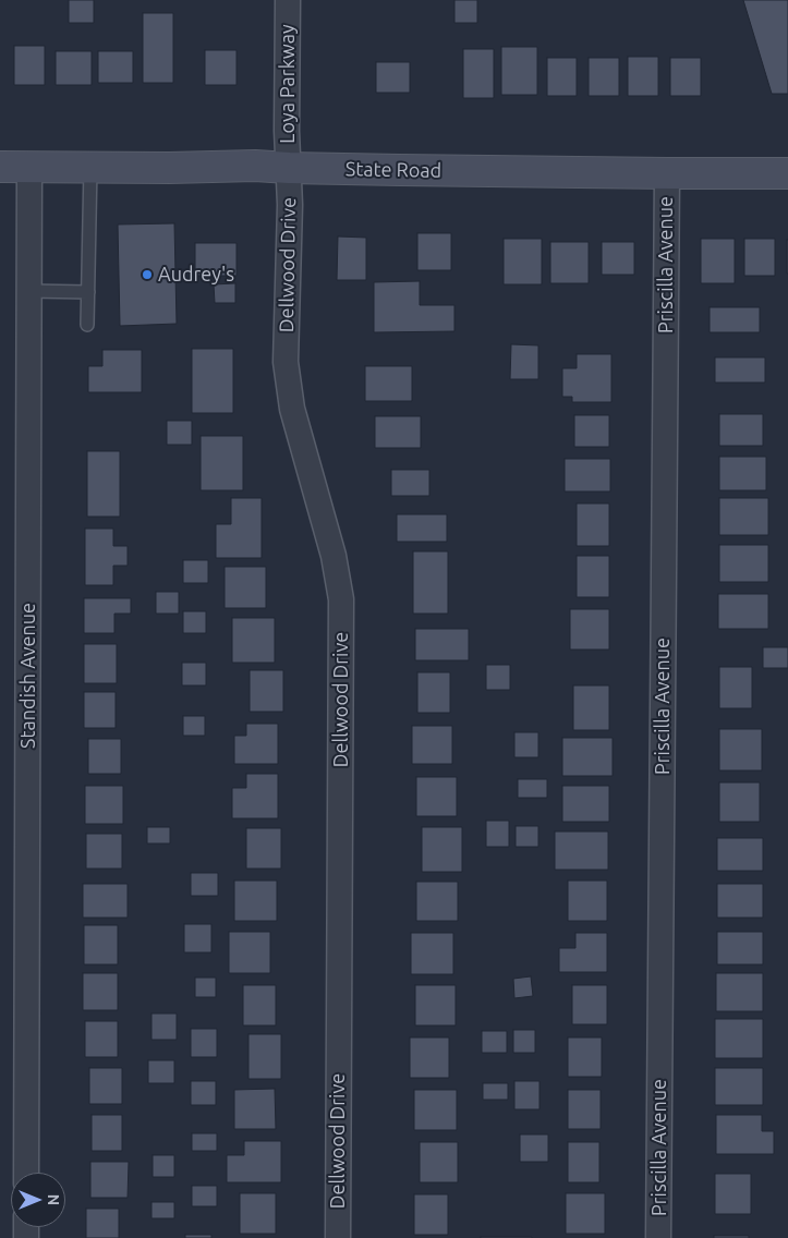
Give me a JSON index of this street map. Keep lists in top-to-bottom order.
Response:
{
  "streets": {
    "main road": ["State Road"],
    "street": [
      "Loya Parkway",
      "Dellwood Drive",
      "Priscilla Avenue",
      "Standish Avenue"
    ]
  },
  "crossings": [
    ["Loya Parkway", "State Road"],
    ["Loya Parkway", "Dellwood Drive"],
    ["State Road", "Dellwood Drive"],
    ["State Road", "Priscilla Avenue"],
    ["State Road", "Standish Avenue"]
  ],
  "places": ["Audrey's"],
  "north": "right"
}
